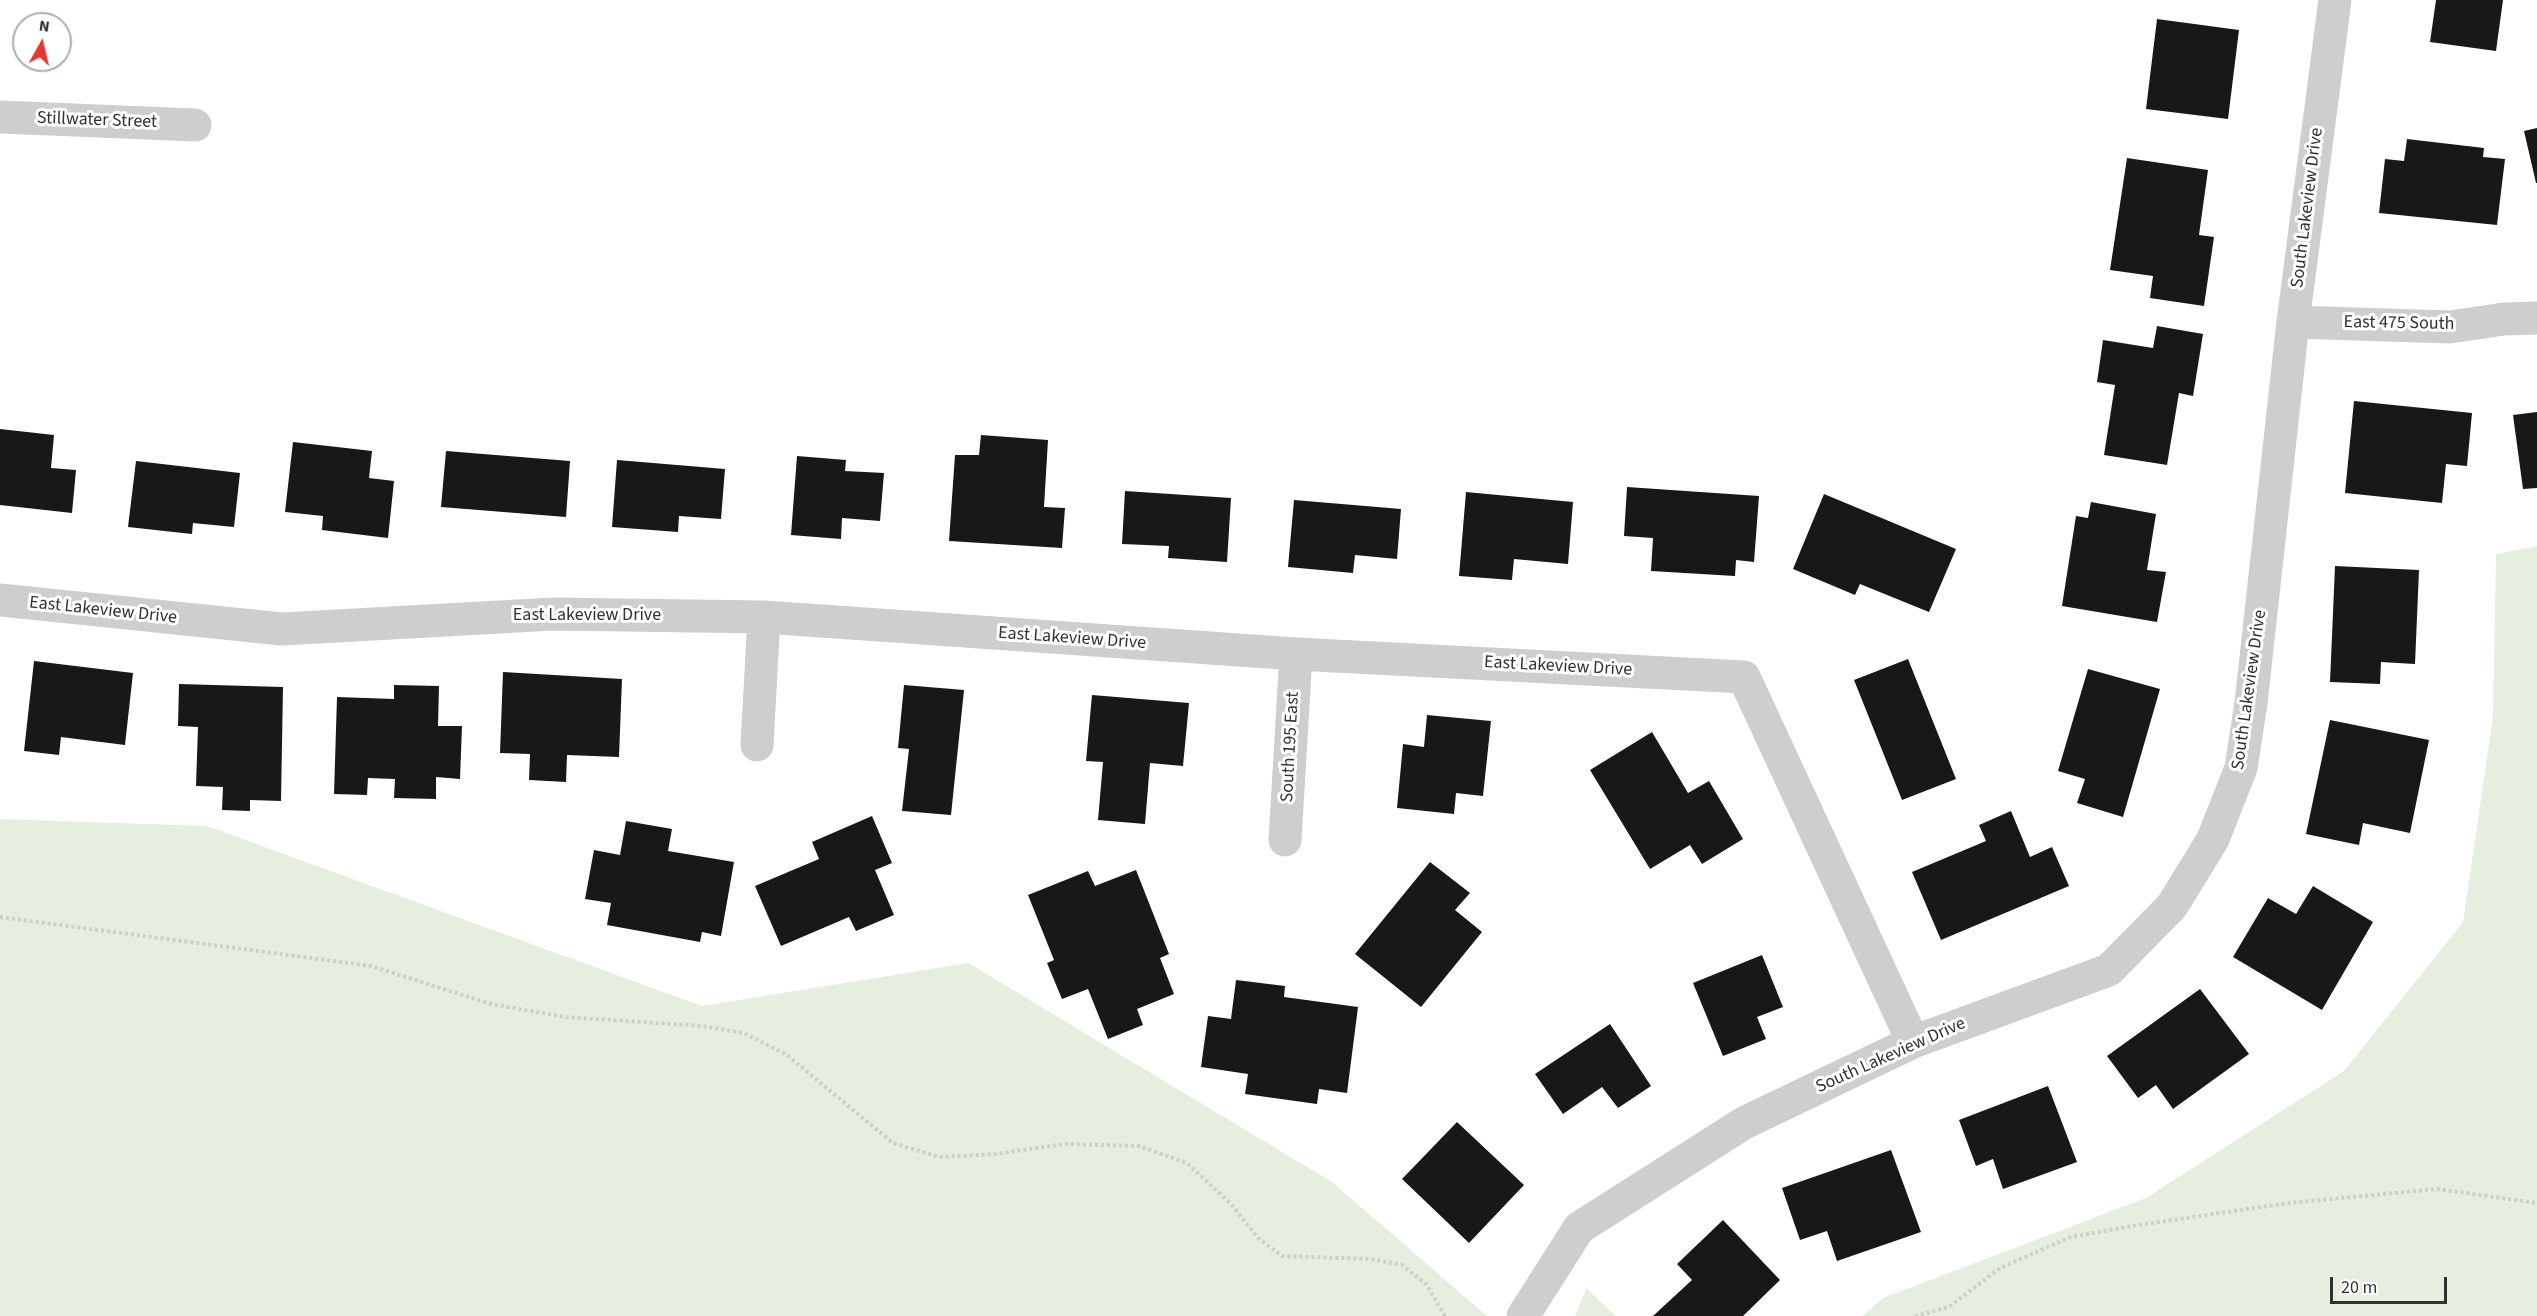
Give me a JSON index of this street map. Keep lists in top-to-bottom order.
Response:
{
  "streets": {
    "street": [
      "Stillwater Street",
      "South Lakeview Drive",
      "East 475 South",
      "East Lakeview Drive",
      "South 195 East"
    ]
  },
  "crossings": [
    ["South Lakeview Drive", "East 475 South"],
    ["South Lakeview Drive", "East Lakeview Drive"],
    ["East Lakeview Drive", "South 195 East"]
  ],
  "scale_bar": "20 m",
  "north": "top"
}
